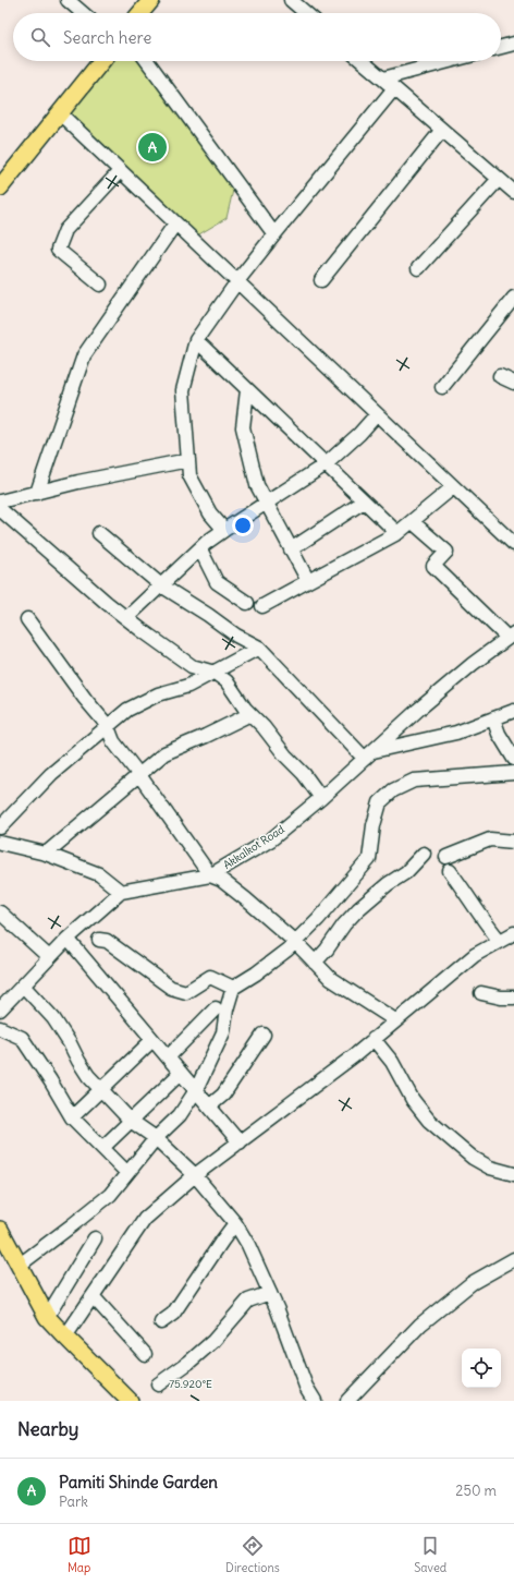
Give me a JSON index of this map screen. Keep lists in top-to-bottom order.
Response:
{
  "streets": {
    "street": ["Akkalkot Road"]
  },
  "page": {
    "search": "Search here",
    "pins": "A",
    "heading": "Nearby",
    "list": [
      {
        "mark": "A",
        "name": "Pamiti Shinde Garden",
        "note": "Park",
        "value": "250 m"
      }
    ],
    "nav": ["Map", "Directions", "Saved"]
  },
  "coordinates": ["75.920°E"]
}
